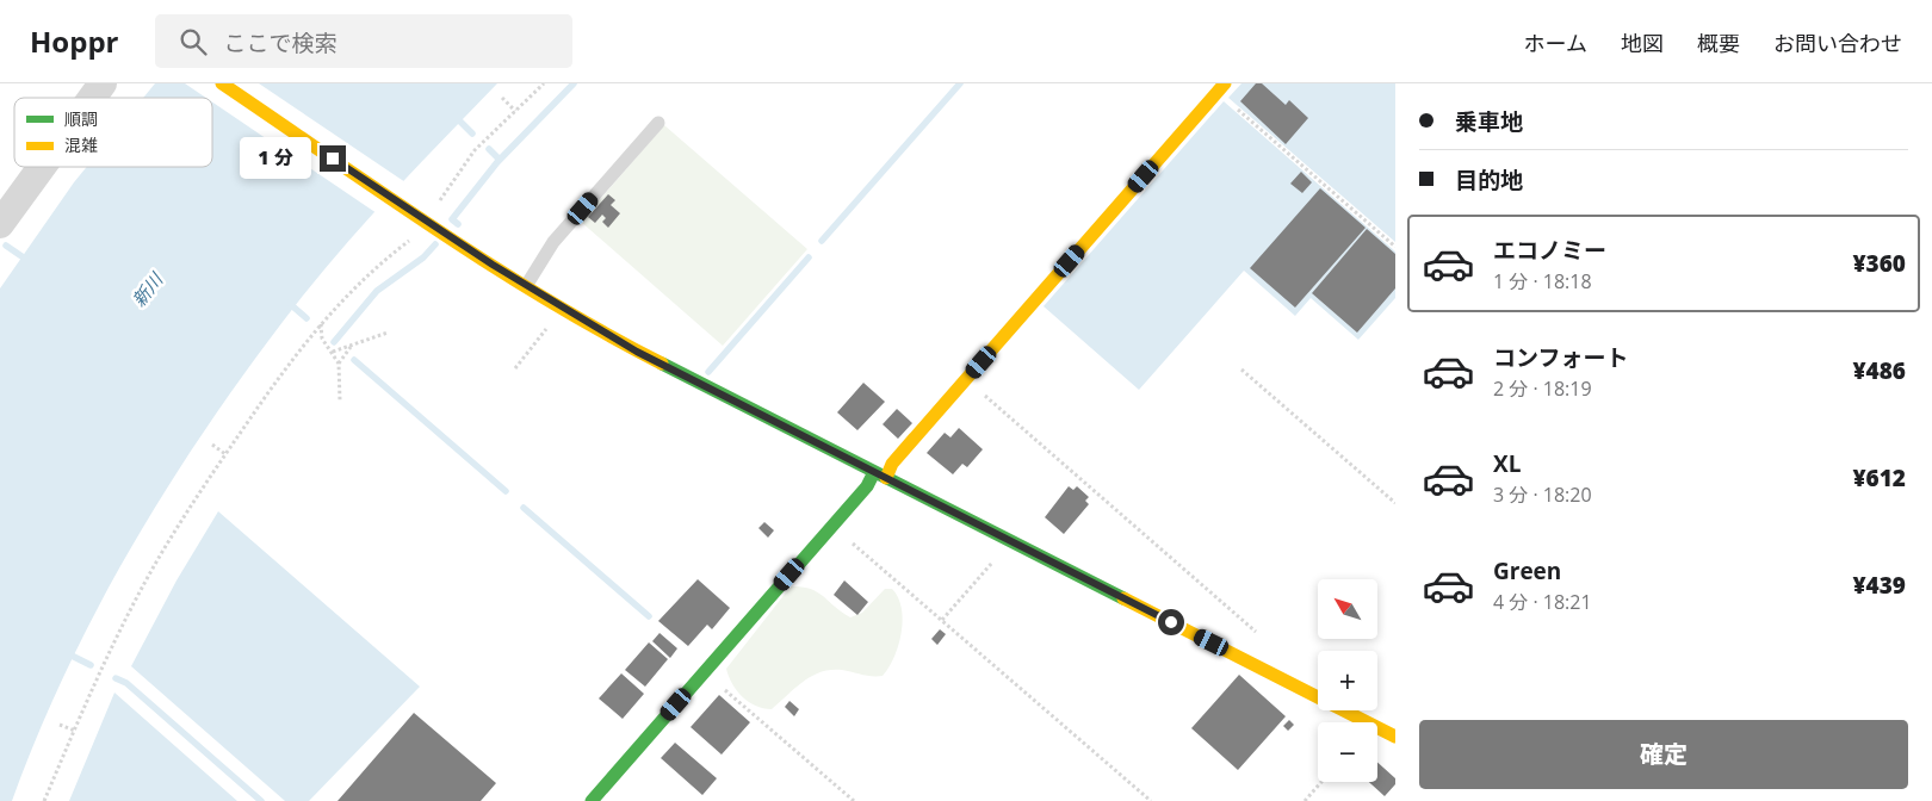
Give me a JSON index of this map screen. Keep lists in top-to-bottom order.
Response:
{
  "water": ["新川"],
  "legend": ["順調", "混雑"],
  "north": "top left",
  "page": {
    "header": "Hoppr",
    "search": "ここで検索",
    "nav": [
      "ホーム",
      "地図",
      "概要",
      "お問い合わせ"
    ],
    "banner": ["乗車地", "目的地"],
    "bubble": "1 分",
    "list": [
      {
        "name": "エコノミー",
        "note": "1 分 · 18:18",
        "value": "¥360"
      },
      {
        "name": "コンフォート",
        "note": "2 分 · 18:19",
        "value": "¥486"
      },
      {
        "name": "XL",
        "note": "3 分 · 18:20",
        "value": "¥612"
      },
      {
        "name": "Green",
        "note": "4 分 · 18:21",
        "value": "¥439"
      }
    ],
    "map_buttons": ["+", "−"],
    "buttons": "確定"
  }
}
